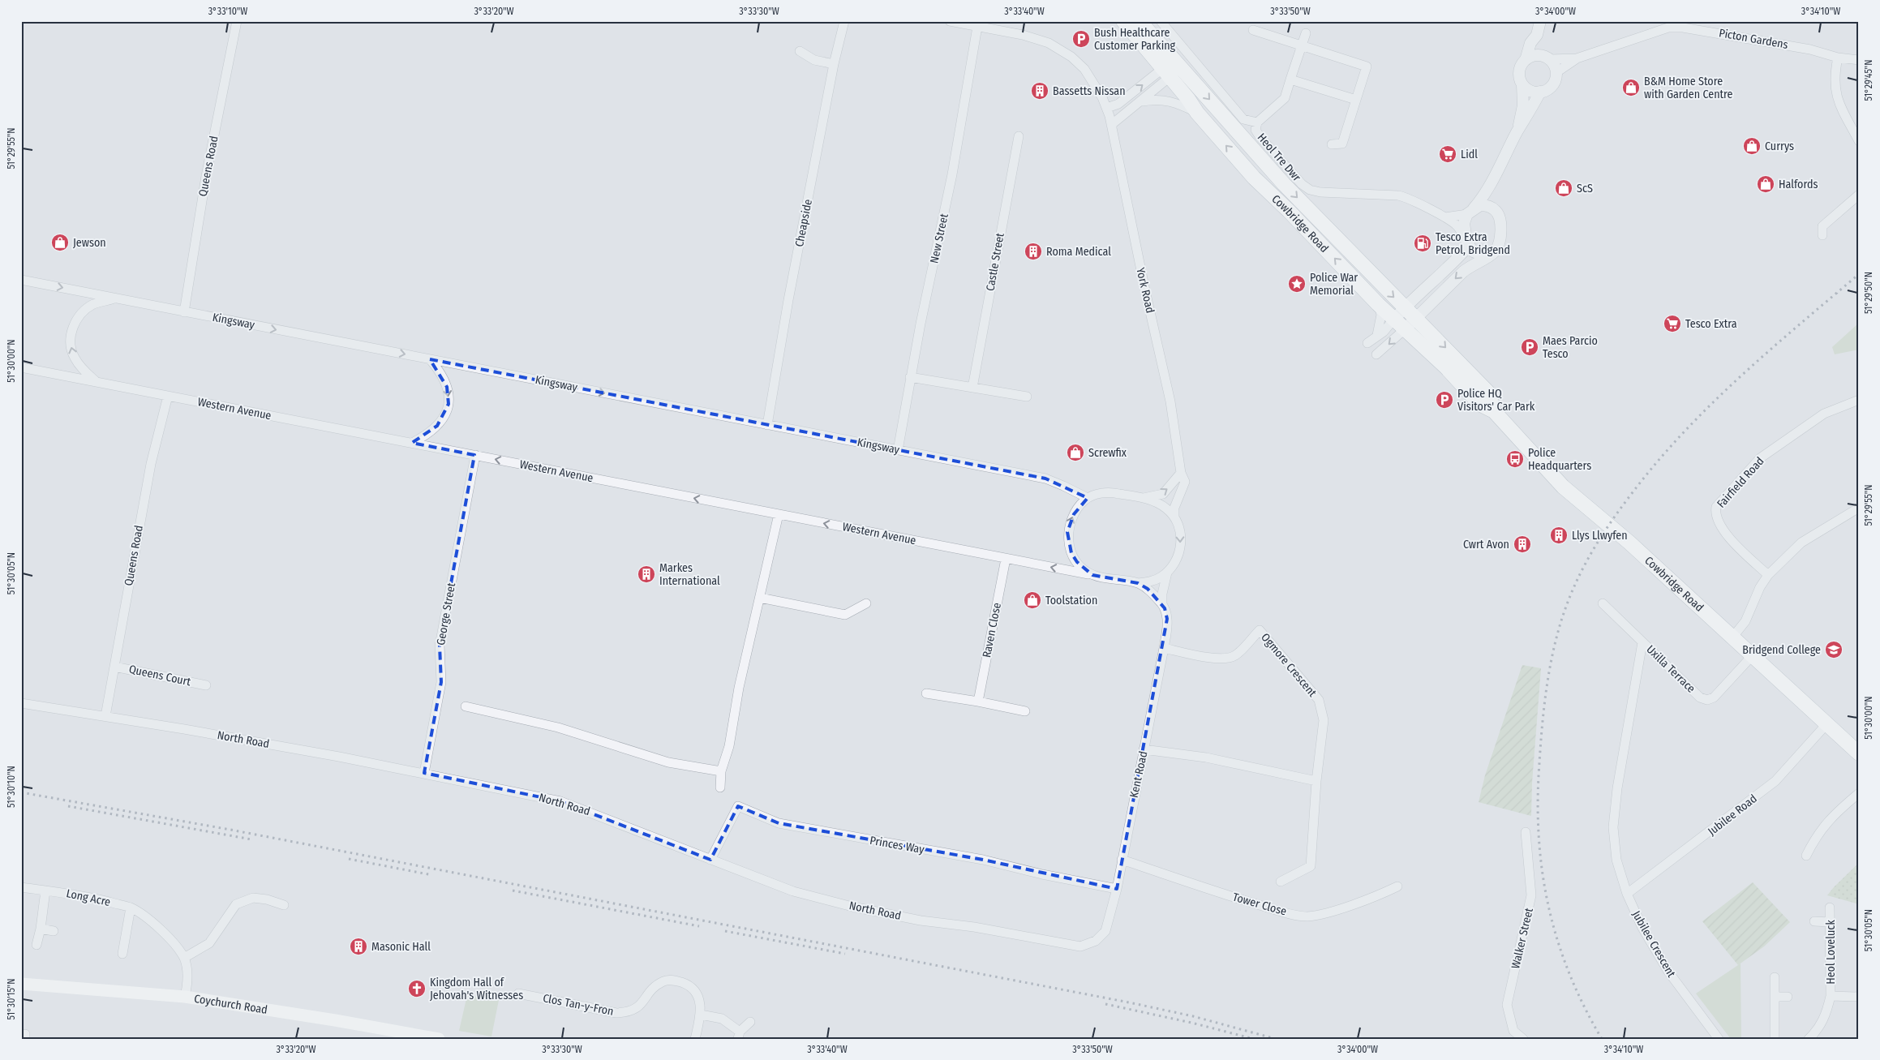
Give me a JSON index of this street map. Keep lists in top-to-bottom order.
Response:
{
  "streets": {
    "main road": ["Cowbridge Road", "Coychurch Road"],
    "street": [
      "Picton Gardens",
      "Heol Tre Dwr",
      "Queens Road",
      "Cheapside",
      "New Street",
      "Castle Street",
      "York Road",
      "Kingsway",
      "Western Avenue",
      "Fairfield Road",
      "George Street",
      "Raven Close",
      "Ogmore Crescent",
      "Uxilla Terrace",
      "Queens Court",
      "North Road",
      "Kent Road",
      "Jubilee Road",
      "Princes Way",
      "Long Acre",
      "Tower Close",
      "Walker Street",
      "Jubilee Crescent",
      "Heol Loveluck",
      "Clos Tan-y-Fron"
    ]
  },
  "crossings": [
    ["Queens Road", "Kingsway"],
    ["Queens Road", "Western Avenue"],
    ["Queens Road", "Queens Court"],
    ["Queens Road", "North Road"],
    ["Cheapside", "Kingsway"],
    ["Cowbridge Road", "Uxilla Terrace"],
    ["Cowbridge Road", "Jubilee Road"],
    ["New Street", "York Road"],
    ["New Street", "Kingsway"],
    ["York Road", "Kingsway"],
    ["York Road", "Western Avenue"],
    ["York Road", "Kent Road"],
    ["Kingsway", "Western Avenue"],
    ["Kingsway", "Kent Road"],
    ["Western Avenue", "George Street"],
    ["Western Avenue", "Raven Close"],
    ["Western Avenue", "Kent Road"],
    ["George Street", "North Road"],
    ["Ogmore Crescent", "Kent Road"],
    ["Uxilla Terrace", "Jubilee Crescent"],
    ["North Road", "Kent Road"],
    ["North Road", "Princes Way"],
    ["Kent Road", "Princes Way"],
    ["Kent Road", "Tower Close"],
    ["Jubilee Road", "Jubilee Crescent"],
    ["Long Acre", "Coychurch Road"]
  ],
  "one_way": ["Kingsway", "Western Avenue"],
  "places": {
    "parking": ["Bush Healthcare Customer Parking", "Maes Parcio Tesco", "Police HQ Visitors' Car Park"],
    "shop": [
      "B&M Home Store with Garden Centre",
      "Currys",
      "Halfords",
      "ScS",
      "Jewson",
      "Screwfix",
      "Toolstation"
    ],
    "building": [
      "Bassetts Nissan",
      "Roma Medical",
      "Llys Llwyfen",
      "Cwrt Avon",
      "Markes International",
      "Masonic Hall"
    ],
    "supermarket": ["Lidl", "Tesco Extra"],
    "fuel station": ["Tesco Extra Petrol, Bridgend"],
    "place": ["Police War Memorial"],
    "bus stop": ["Police Headquarters"],
    "school or university": ["Bridgend College"],
    "church": ["Kingdom Hall of Jehovah's Witnesses"]
  },
  "coordinates": [
    "3°33'10\"W",
    "3°33'20\"W",
    "3°33'30\"W",
    "3°33'40\"W",
    "3°33'50\"W",
    "3°34'00\"W",
    "3°34'10\"W",
    "51°29'45\"N",
    "51°29'55\"N",
    "51°29'50\"N",
    "51°30'00\"N",
    "51°30'05\"N",
    "51°30'10\"N",
    "51°30'15\"N"
  ]
}
